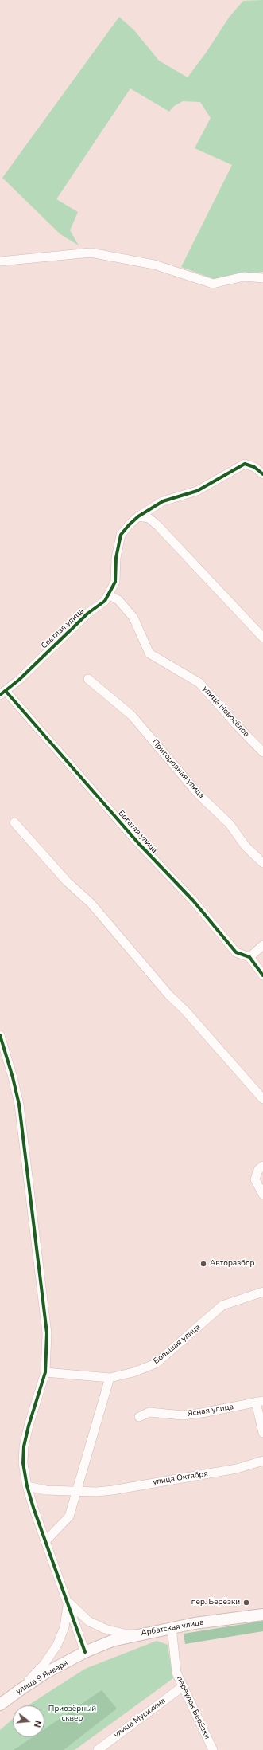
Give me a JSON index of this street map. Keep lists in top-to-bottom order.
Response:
{
  "streets": {
    "main road": ["Арбатская улица", "улица 9 Января"],
    "street": [
      "Светлая улица",
      "улица Новосёлов",
      "Пригородная улица",
      "Богатая улица",
      "Большая улица",
      "Ясная улица",
      "улица Октября",
      "переулок Берёзки",
      "улица Мусихина"
    ]
  },
  "crossings": [
    ["Светлая улица", "улица Новосёлов"],
    ["Светлая улица", "Богатая улица"],
    ["Арбатская улица", "улица 9 Января"],
    ["Арбатская улица", "переулок Берёзки"],
    ["переулок Берёзки", "улица Мусихина"]
  ],
  "parks": ["Приозёрный сквер"],
  "places": ["Авторазбор", "пер. Берёзки"],
  "north": "right"
}
